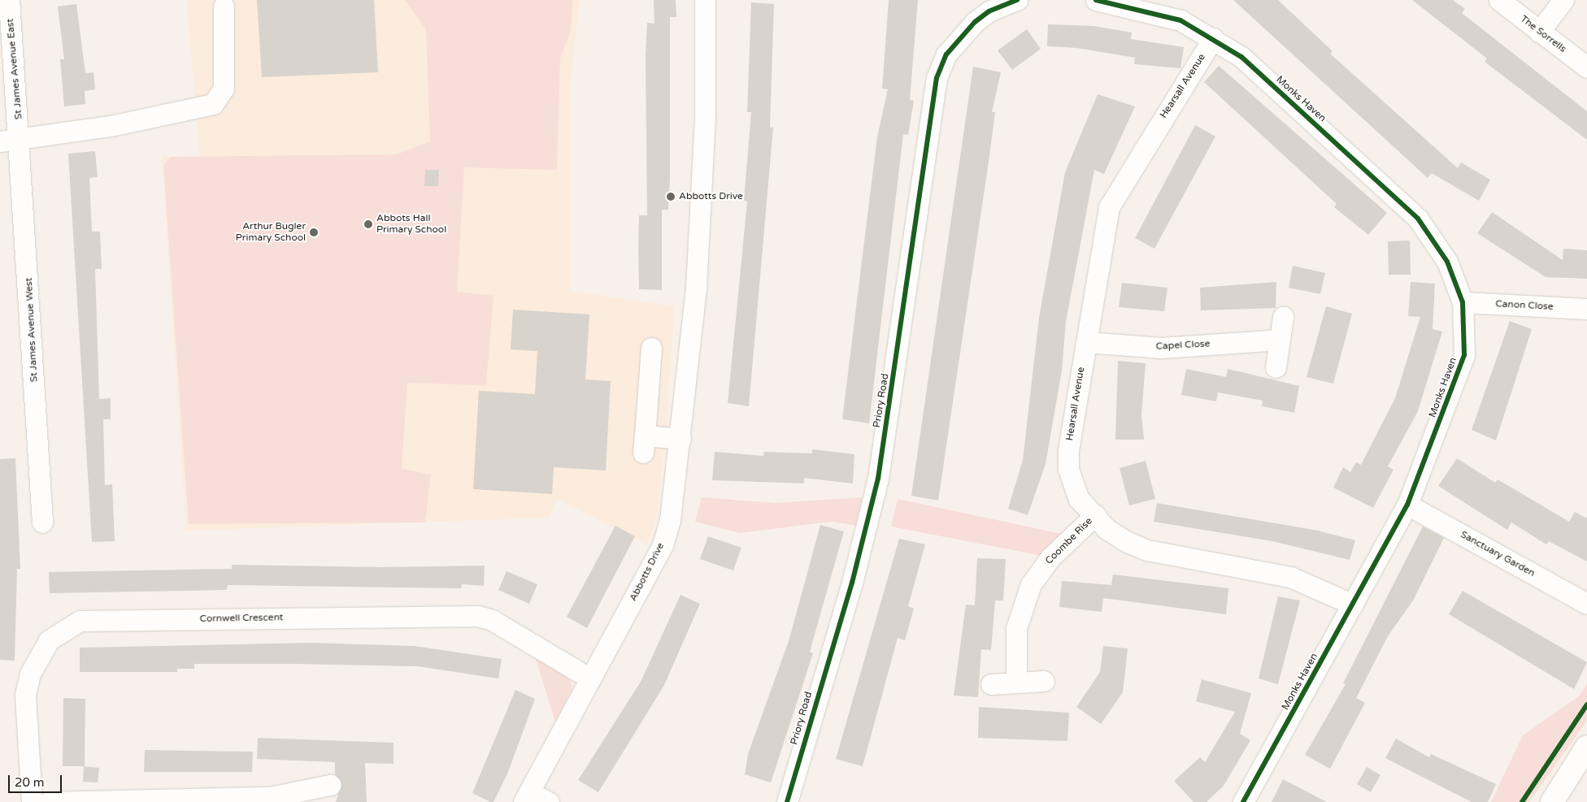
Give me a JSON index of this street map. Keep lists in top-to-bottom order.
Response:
{
  "streets": {
    "street": [
      "The Sorrells",
      "St James Avenue East",
      "Hearsall Avenue",
      "Monks Haven",
      "Canon Close",
      "St James Avenue West",
      "Capel Close",
      "Priory Road",
      "Coombe Rise",
      "Sanctuary Garden",
      "Abbotts Drive",
      "Cornwell Crescent"
    ]
  },
  "crossings": [
    ["St James Avenue East", "St James Avenue West"],
    ["Hearsall Avenue", "Monks Haven"],
    ["Hearsall Avenue", "Capel Close"],
    ["Hearsall Avenue", "Coombe Rise"],
    ["Monks Haven", "Canon Close"],
    ["Monks Haven", "Sanctuary Garden"],
    ["Abbotts Drive", "Cornwell Crescent"]
  ],
  "places": ["Abbotts Drive", "Abbots Hall Primary School", "Arthur Bugler Primary School"],
  "scale_bar": "20 m"
}
